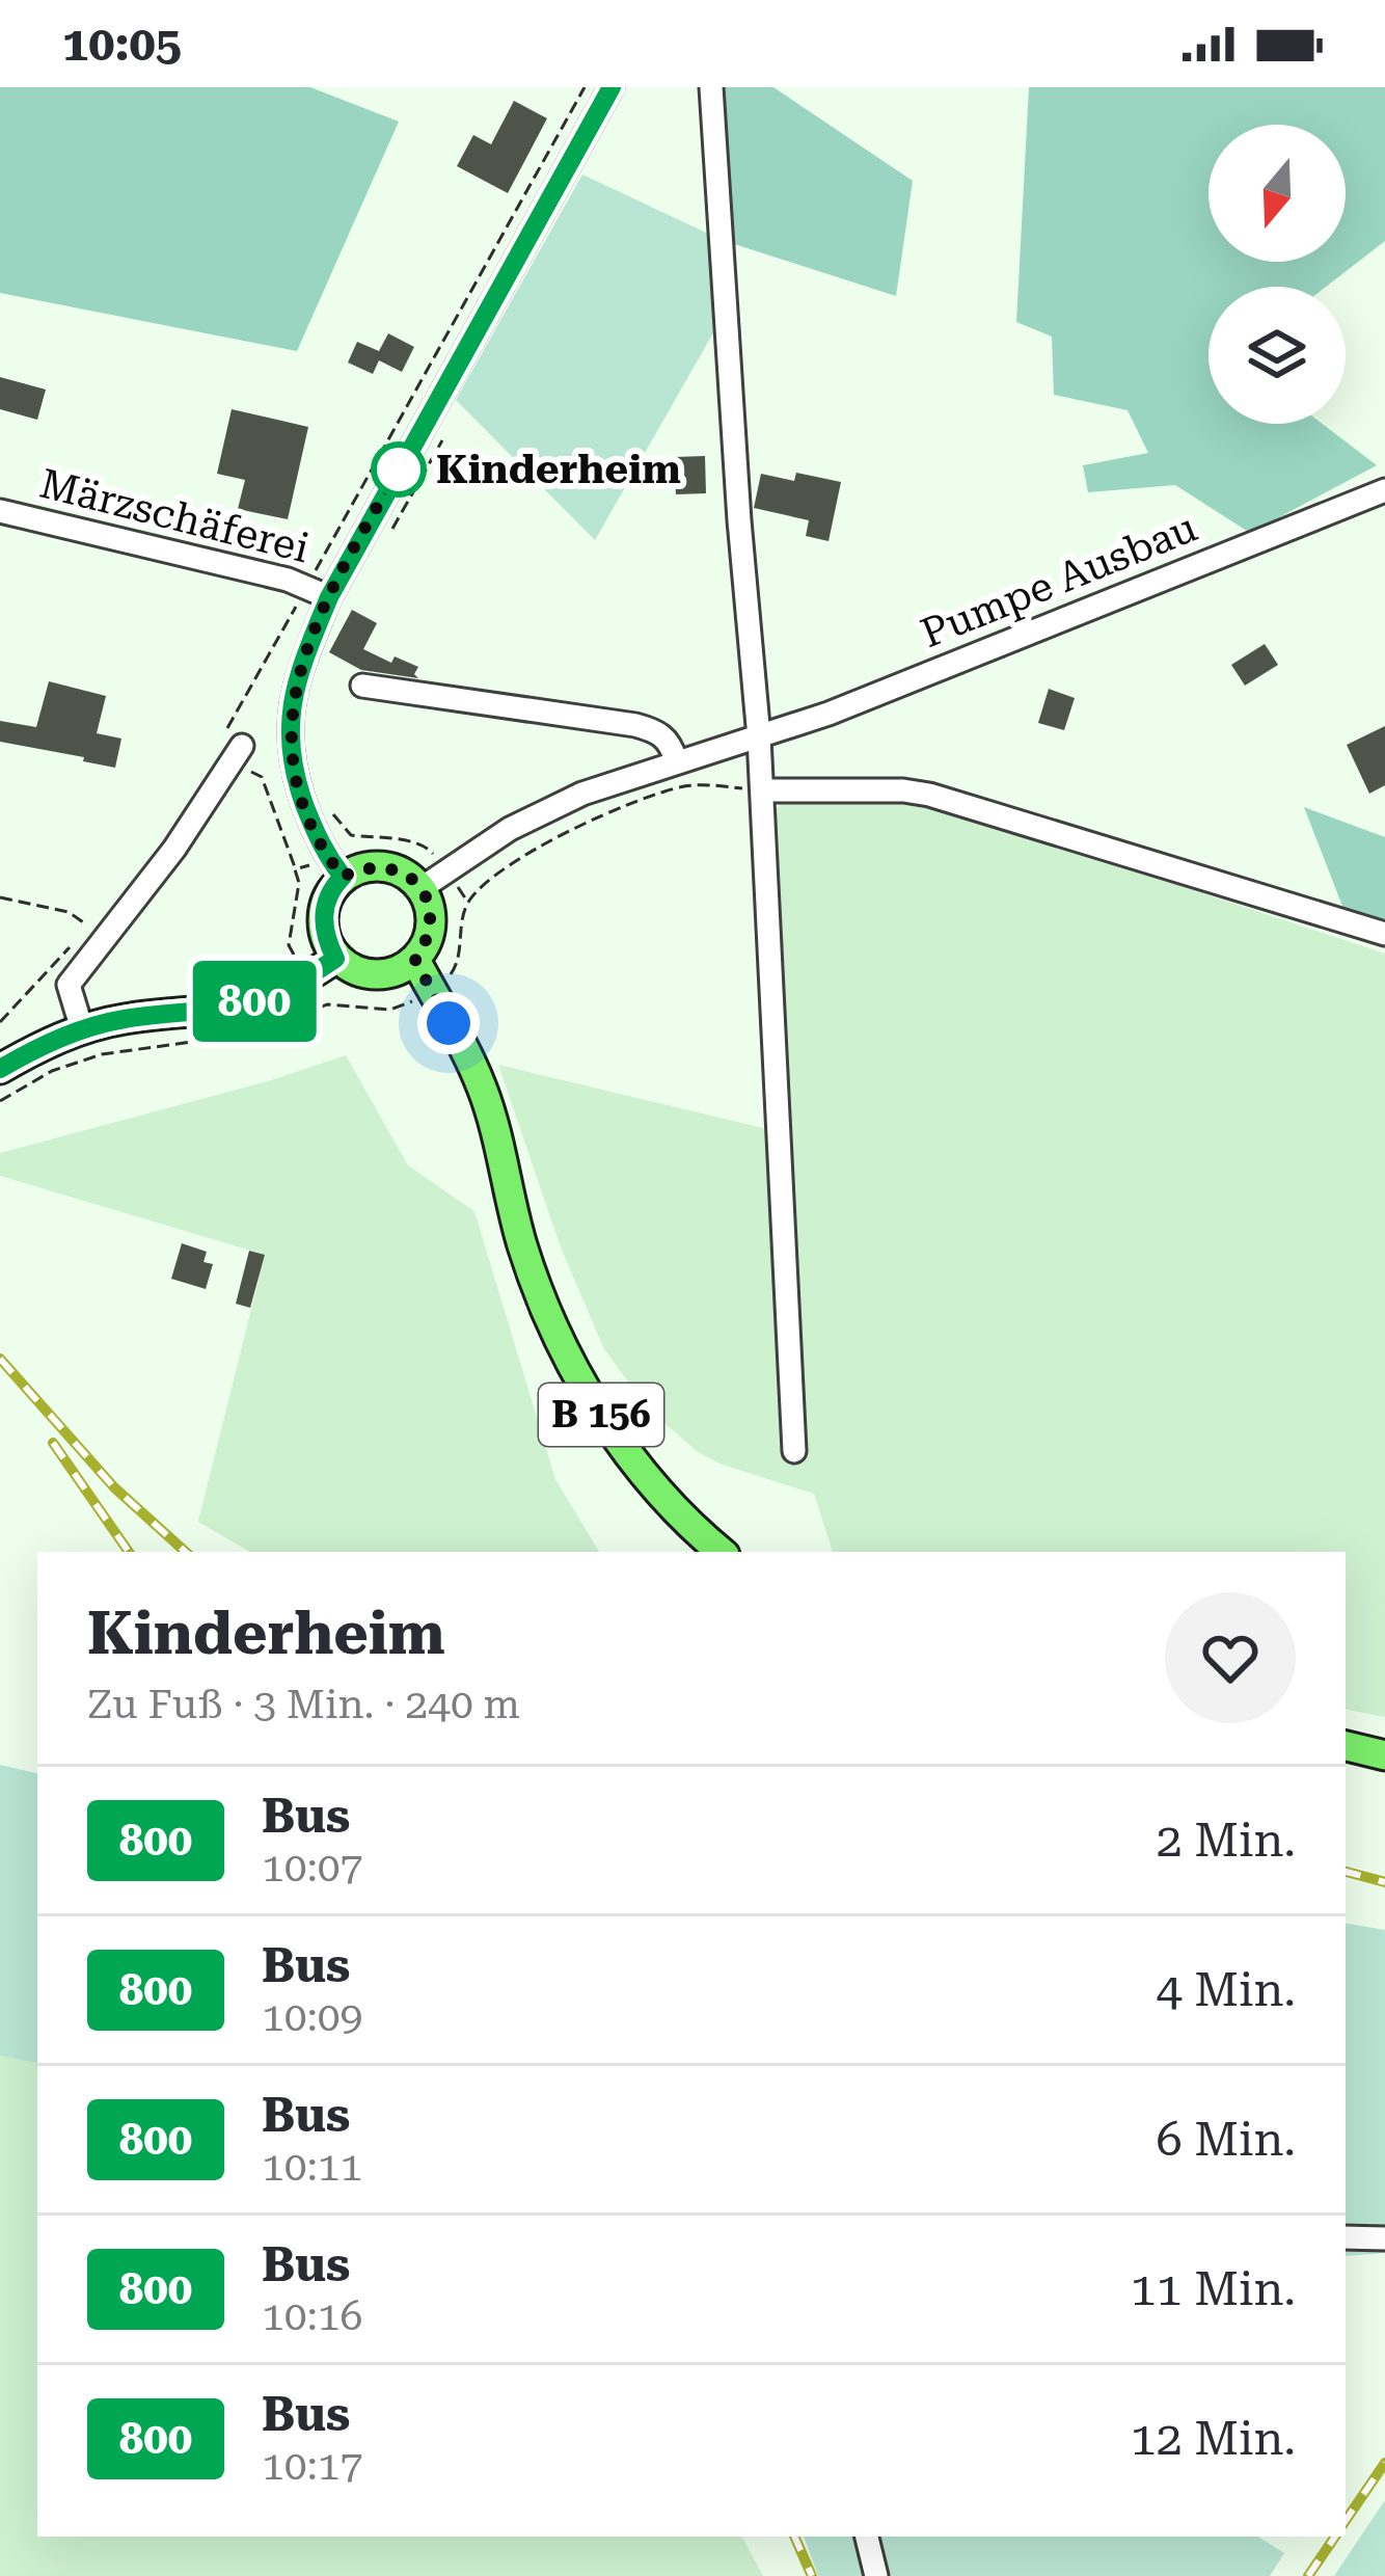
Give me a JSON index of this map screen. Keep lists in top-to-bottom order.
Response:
{
  "streets": {
    "main road": ["B 156"],
    "street": ["Märzschäferei", "Pumpe Ausbau"]
  },
  "crossings": [
    ["Pumpe Ausbau", "B 156"]
  ],
  "places": ["Kinderheim"],
  "lines": ["bus line 800"],
  "north": "bottom",
  "page": {
    "status": "10:05",
    "on_map": "800",
    "heading": ["Kinderheim", "Zu Fuß · 3 Min. · 240 m"],
    "list": [
      {
        "mark": "800",
        "name": "Bus",
        "note": "10:07",
        "value": "2 Min."
      },
      {
        "mark": "800",
        "name": "Bus",
        "note": "10:09",
        "value": "4 Min."
      },
      {
        "mark": "800",
        "name": "Bus",
        "note": "10:11",
        "value": "6 Min."
      },
      {
        "mark": "800",
        "name": "Bus",
        "note": "10:16",
        "value": "11 Min."
      },
      {
        "mark": "800",
        "name": "Bus",
        "note": "10:17",
        "value": "12 Min."
      }
    ]
  }
}
